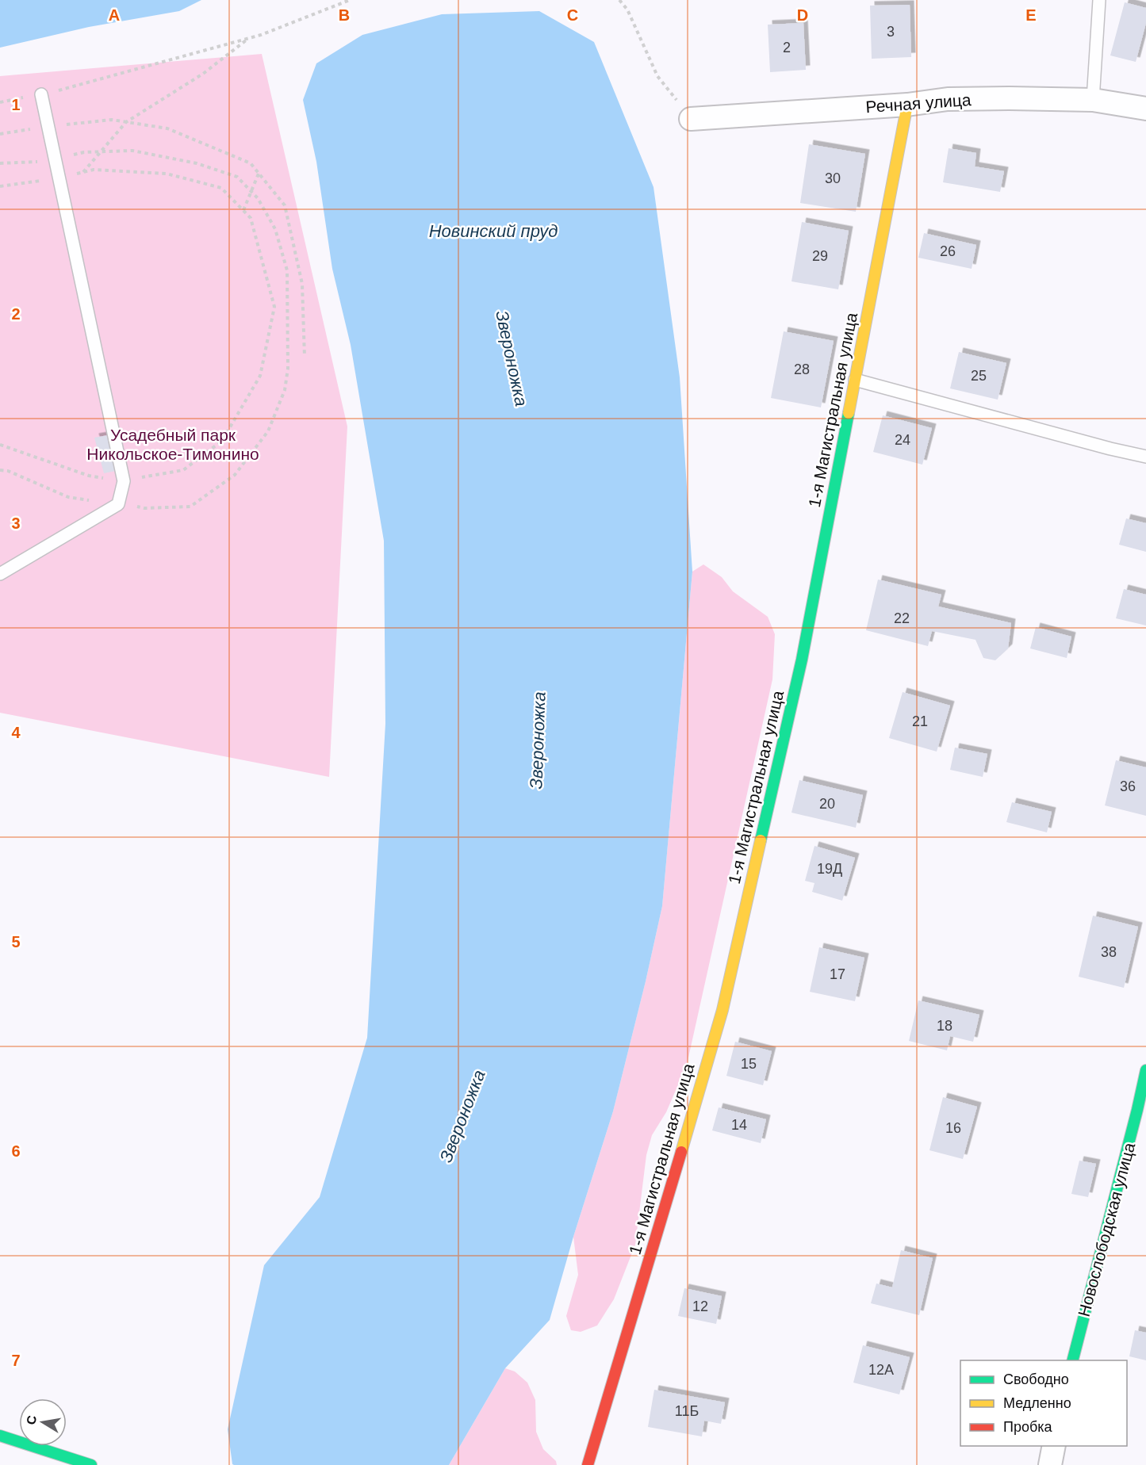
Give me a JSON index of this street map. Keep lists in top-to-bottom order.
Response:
{
  "streets": {
    "street": ["Речная улица", "1-я Магистральная улица", "Новослободская улица"]
  },
  "crossings": [
    ["Речная улица", "1-я Магистральная улица"]
  ],
  "water": ["Новинский пруд", "Звероножка"],
  "parks": ["Усадебный парк Никольское-Тимонино"],
  "house_numbers": [
    "3",
    "2",
    "30",
    "26",
    "29",
    "28",
    "25",
    "24",
    "22",
    "21",
    "36",
    "20",
    "19Д",
    "38",
    "17",
    "18",
    "15",
    "14",
    "16",
    "12",
    "12А",
    "11Б"
  ],
  "legend": ["Свободно", "Медленно", "Пробка"],
  "north": "left",
  "grid": {
    "columns": [
      "A",
      "B",
      "C",
      "D",
      "E"
    ],
    "rows": [
      "1",
      "2",
      "3",
      "4",
      "5",
      "6",
      "7"
    ]
  }
}
